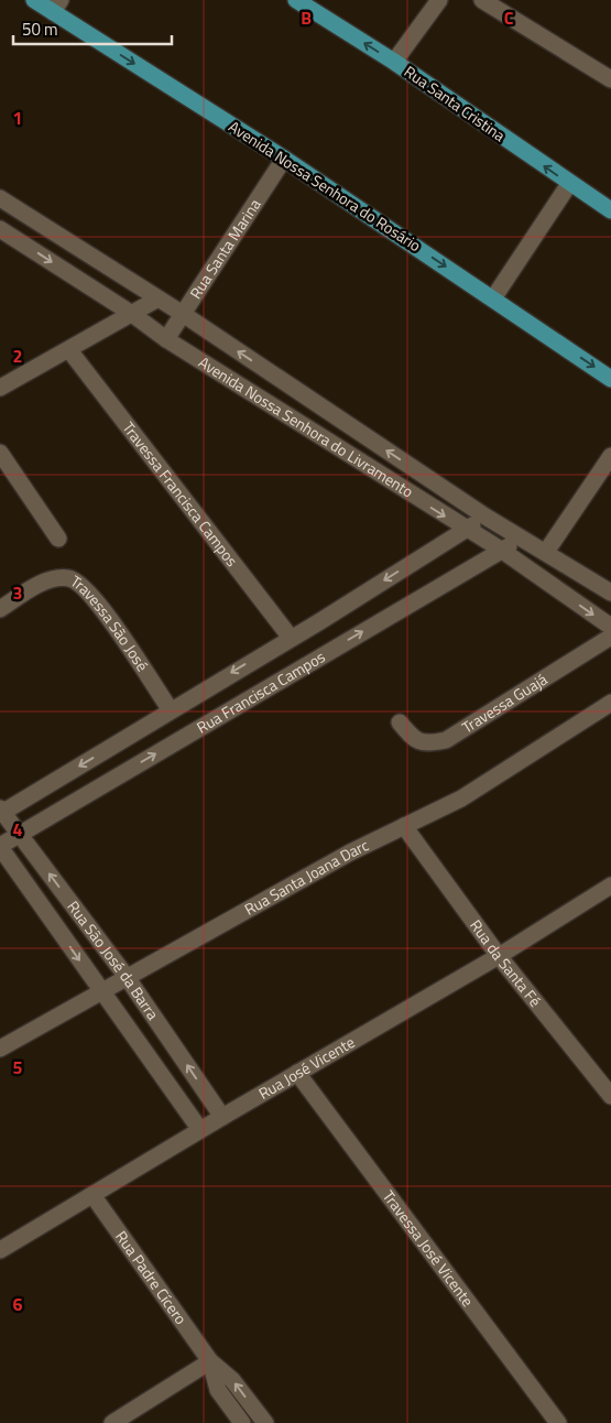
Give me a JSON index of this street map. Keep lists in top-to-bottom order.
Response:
{
  "streets": {
    "main road": ["Rua Santa Cristina", "Avenida Nossa Senhora do Rosário"],
    "street": [
      "Rua Santa Marina",
      "Avenida Nossa Senhora do Livramento",
      "Travessa Francisca Campos",
      "Travessa São José",
      "Rua Francisca Campos",
      "Travessa Guajá",
      "Rua Santa Joana Darc",
      "Rua São José da Barra",
      "Rua da Santa Fé",
      "Rua José Vicente",
      "Travessa José Vicente",
      "Rua Padre Cícero"
    ]
  },
  "crossings": [
    ["Avenida Nossa Senhora do Rosário", "Rua Santa Marina"],
    ["Rua Santa Marina", "Avenida Nossa Senhora do Livramento"],
    ["Avenida Nossa Senhora do Livramento", "Rua Francisca Campos"],
    ["Travessa Francisca Campos", "Rua Francisca Campos"],
    ["Travessa São José", "Rua Francisca Campos"],
    ["Rua Francisca Campos", "Rua São José da Barra"],
    ["Rua Santa Joana Darc", "Rua São José da Barra"],
    ["Rua Santa Joana Darc", "Rua da Santa Fé"],
    ["Rua São José da Barra", "Rua José Vicente"],
    ["Rua da Santa Fé", "Rua José Vicente"],
    ["Rua José Vicente", "Travessa José Vicente"],
    ["Rua José Vicente", "Rua Padre Cícero"]
  ],
  "one_way": ["Rua Santa Cristina", "Avenida Nossa Senhora do Rosário"],
  "scale_bar": "50 m",
  "grid": {
    "columns": ["B", "C"],
    "rows": [
      "1",
      "2",
      "3",
      "4",
      "5",
      "6"
    ]
  }
}
